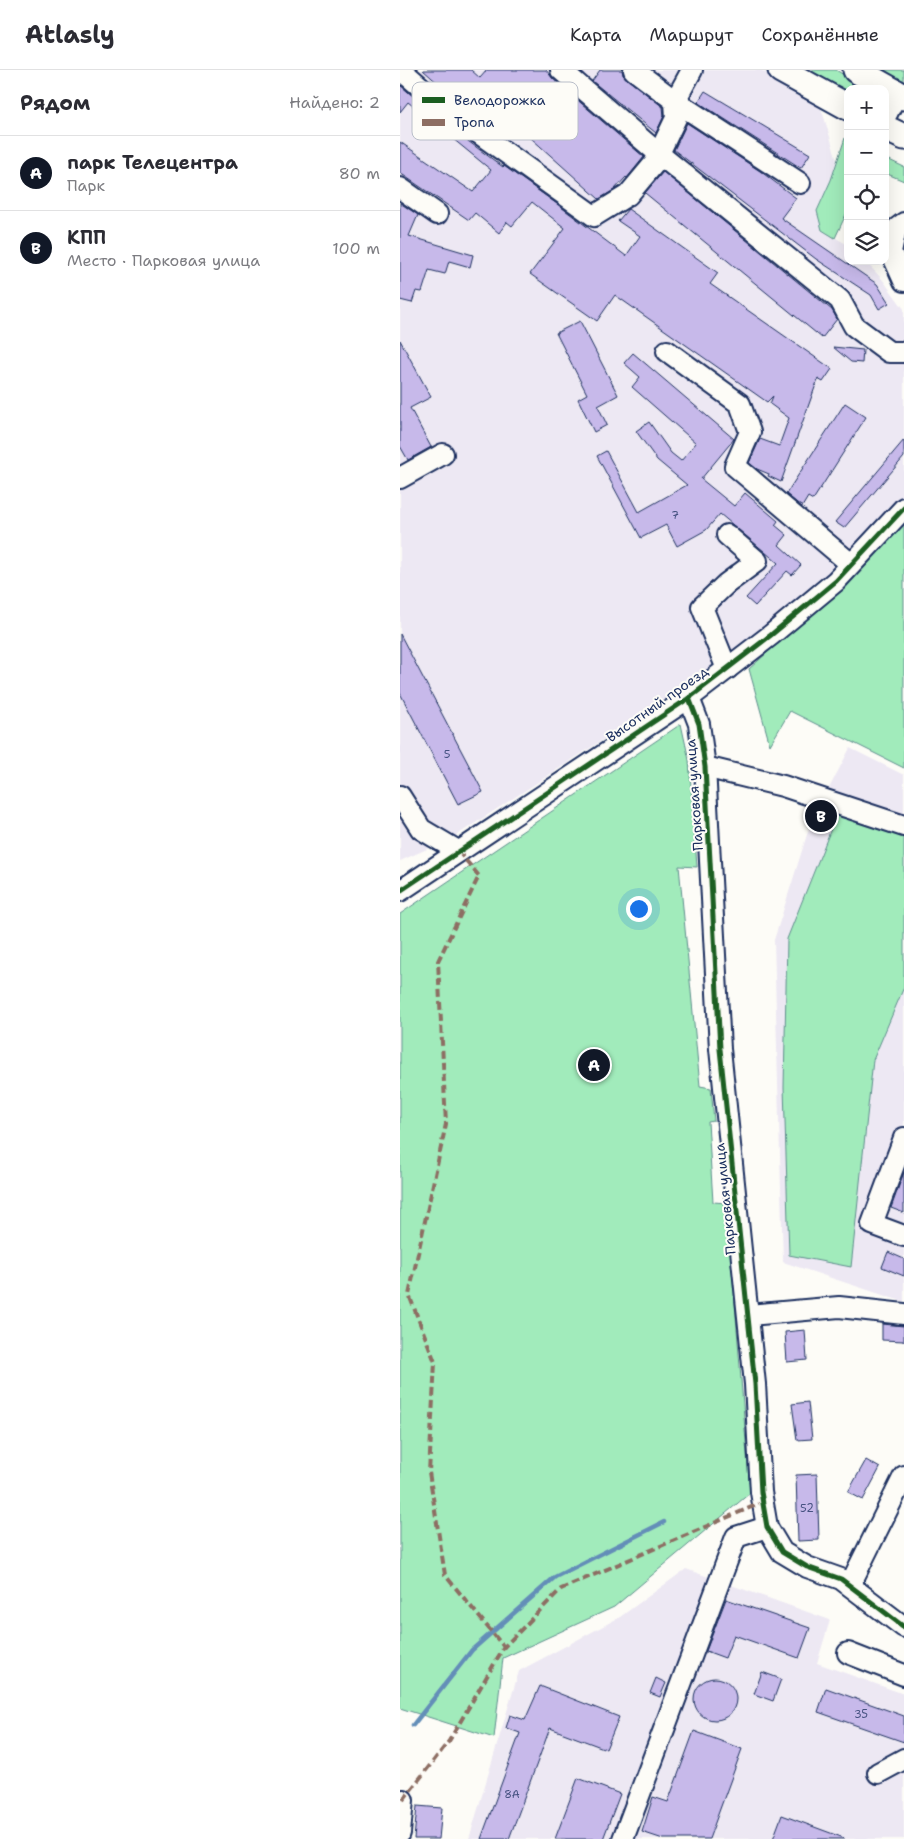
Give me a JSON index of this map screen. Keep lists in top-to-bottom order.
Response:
{
  "streets": {
    "street": ["Высотный проезд", "Парковая улица"]
  },
  "crossings": [
    ["Высотный проезд", "Парковая улица"]
  ],
  "house_numbers": [
    "7",
    "5",
    "52",
    "35",
    "8А"
  ],
  "legend": ["Велодорожка", "Тропа"],
  "page": {
    "header": "Atlasly",
    "nav": ["Карта", "Маршрут", "Сохранённые"],
    "heading": ["Рядом", "Найдено: 2"],
    "map_buttons": ["+", "−"],
    "list": [
      {
        "mark": "A",
        "name": "парк Телецентра",
        "note": "Парк",
        "value": "80 m"
      },
      {
        "mark": "B",
        "name": "КПП",
        "note": "Место · Парковая улица",
        "value": "100 m"
      }
    ],
    "pins": ["B", "A"]
  }
}
